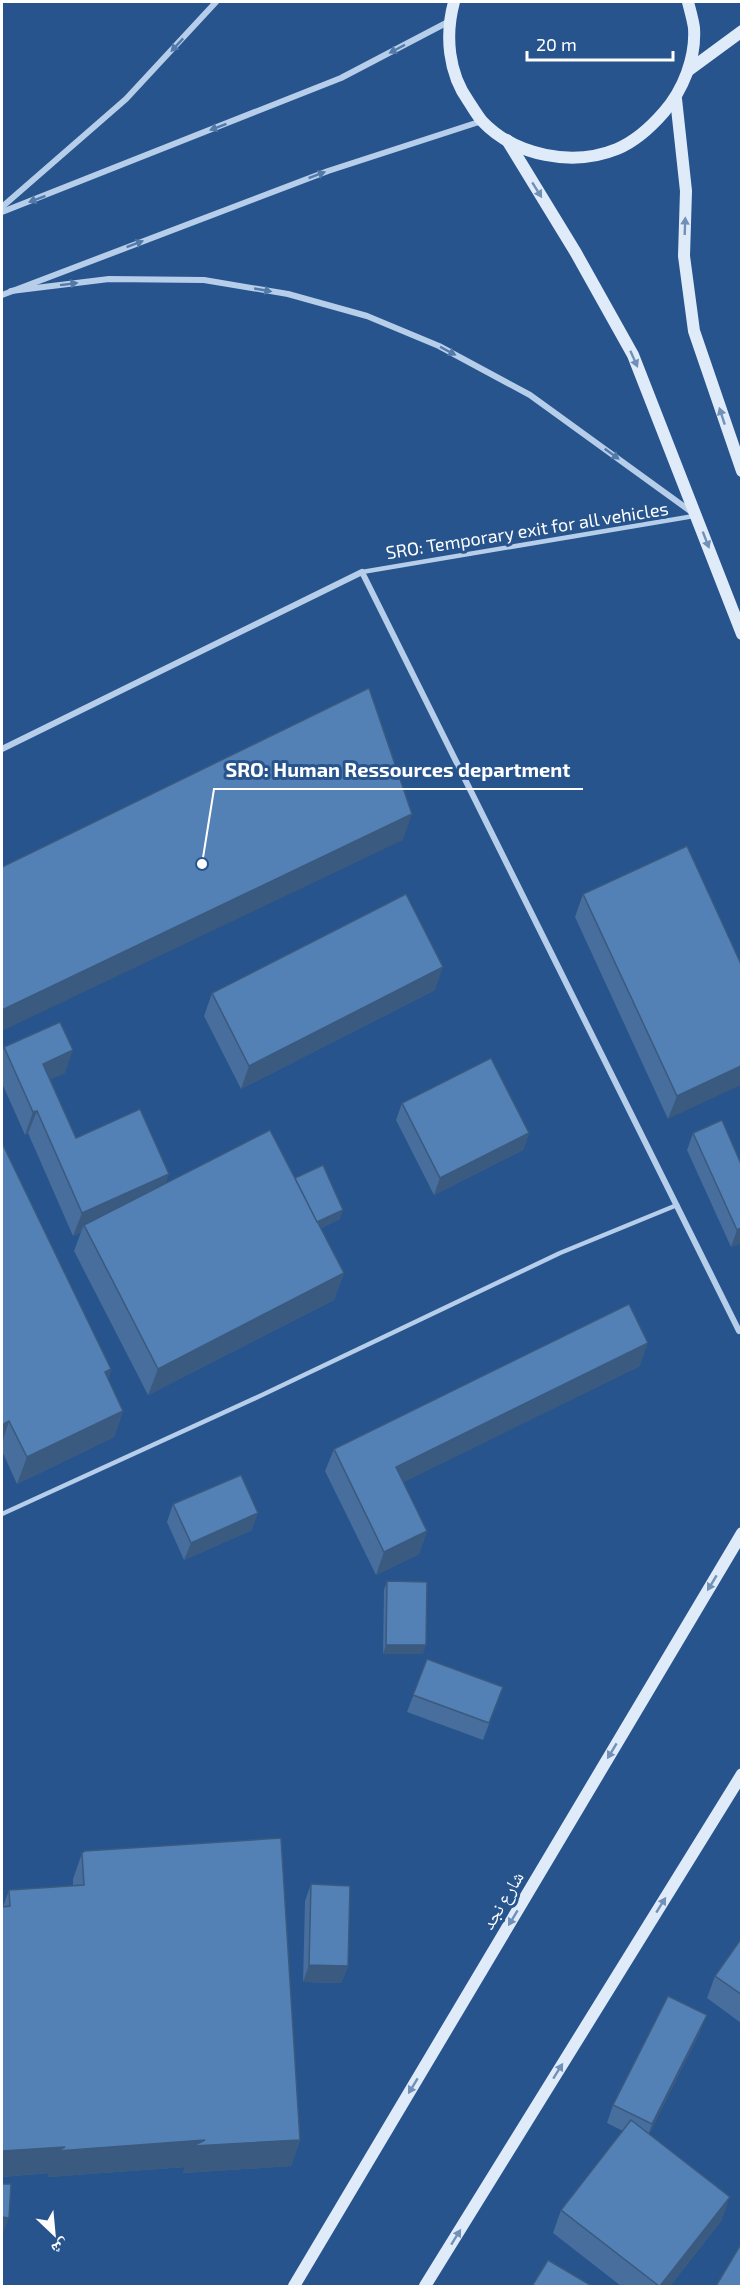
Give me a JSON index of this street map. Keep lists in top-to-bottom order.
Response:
{
  "streets": {
    "street": ["شارع نجد"],
    "lane": ["SRO: Temporary exit for all vehicles"]
  },
  "one_way": ["شارع نجد"],
  "places": ["SRO: Human Ressources department"],
  "scale_bar": "20 m",
  "north": "bottom right"
}
